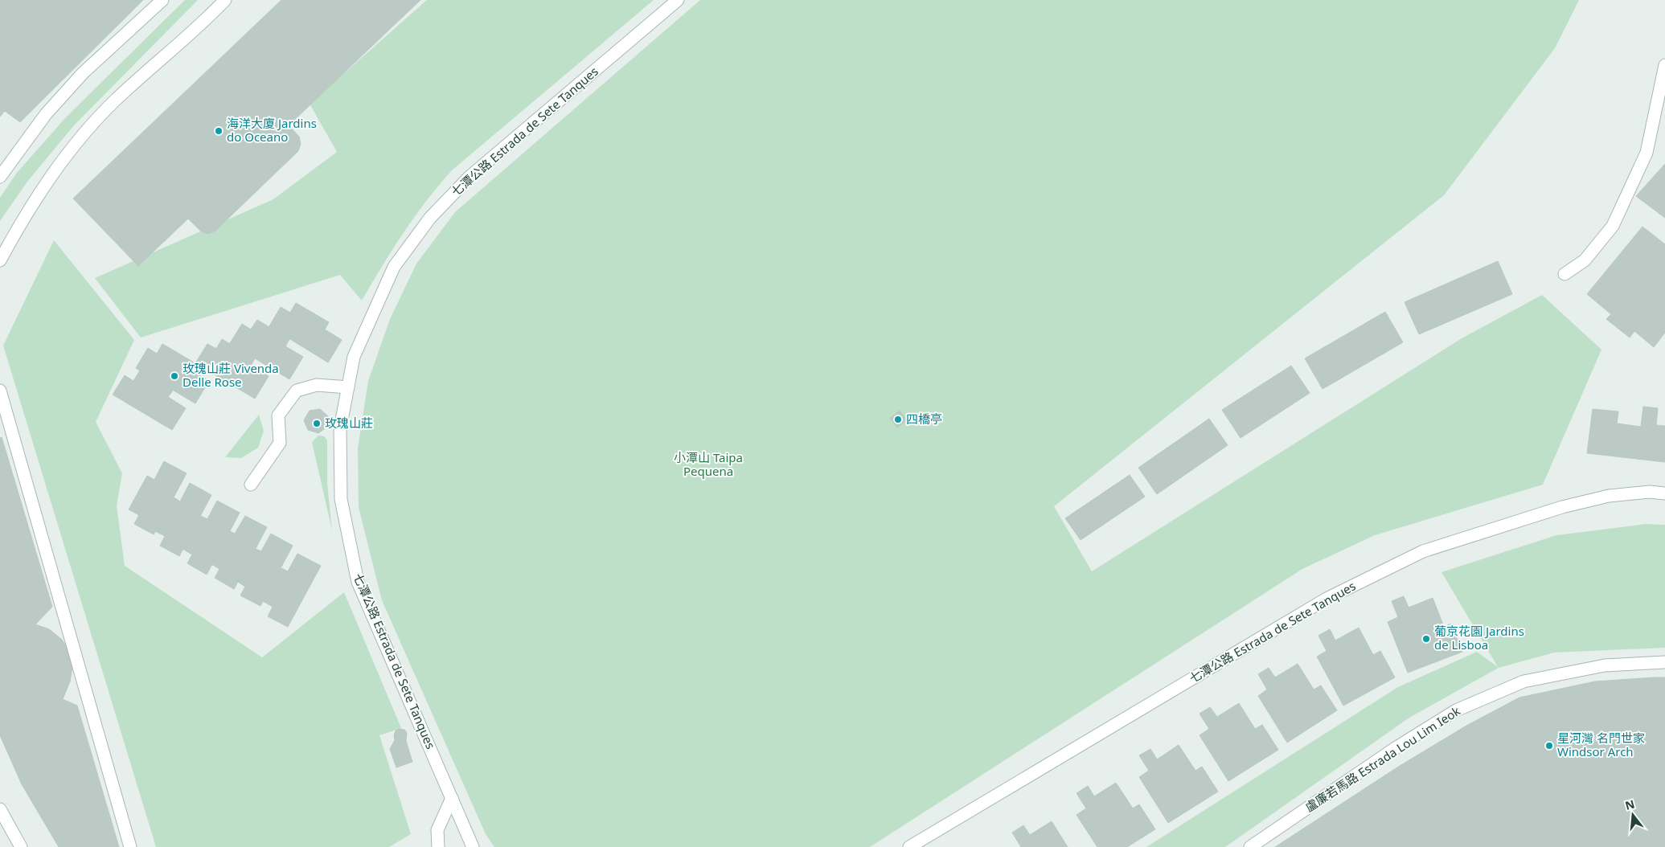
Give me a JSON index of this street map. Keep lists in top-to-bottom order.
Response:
{
  "streets": {
    "street": ["七潭公路 Estrada de Sete Tanques", "盧廉若馬路 Estrada Lou Lim Ieok"]
  },
  "parks": ["小潭山 Taipa Pequena"],
  "places": [
    "海洋大廈 Jardins do Oceano",
    "玫瑰山莊 Vivenda Delle Rose",
    "四橋亭",
    "玫瑰山莊",
    "葡京花園 Jardins de Lisboa",
    "星河灣 名門世家 Windsor Arch"
  ],
  "north": "top"
}
